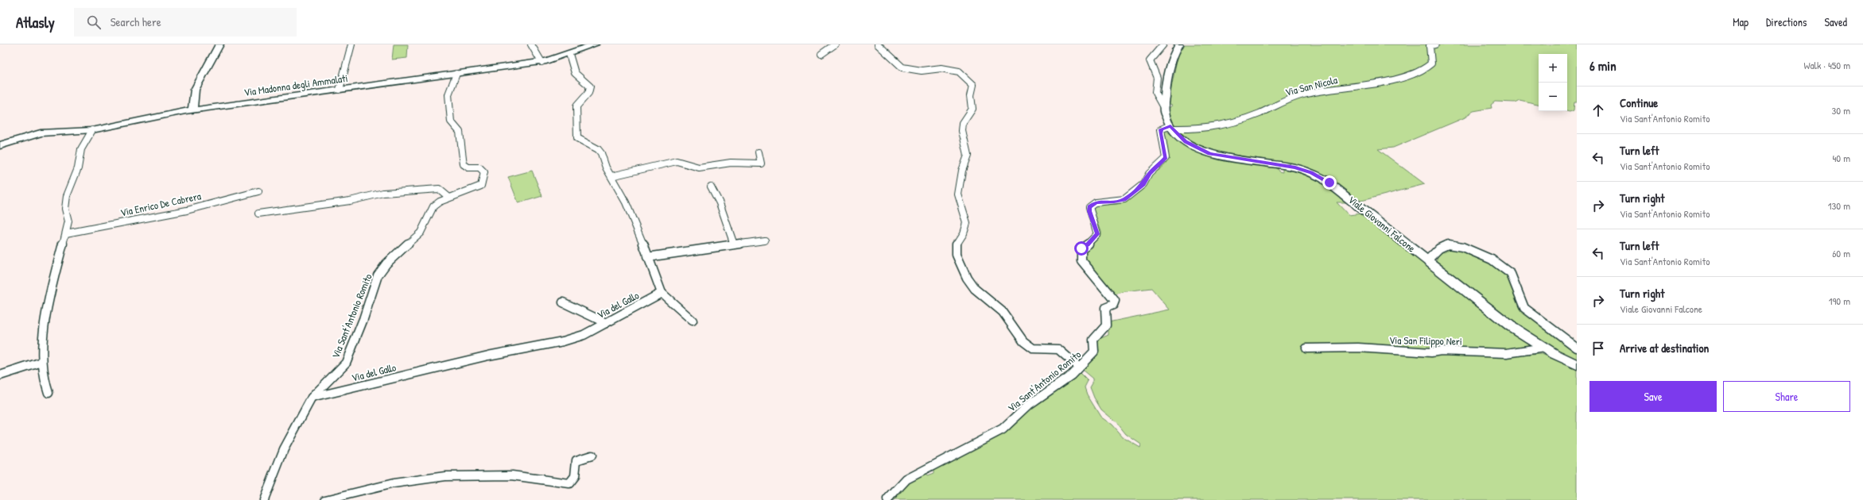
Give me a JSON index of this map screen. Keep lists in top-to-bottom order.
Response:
{
  "streets": {
    "street": [
      "Via Madonna degli Ammalati",
      "Via San Nicola",
      "Via Enrico De Cabrera",
      "Viale Giovanni Falcone",
      "Via del Gallo",
      "Via Sant'Antonio Romito",
      "Via San Filippo Neri"
    ]
  },
  "crossings": [
    ["Via Madonna degli Ammalati", "Via Sant'Antonio Romito"],
    ["Via San Nicola", "Viale Giovanni Falcone"],
    ["Via San Nicola", "Via Sant'Antonio Romito"],
    ["Viale Giovanni Falcone", "Via Sant'Antonio Romito"],
    ["Viale Giovanni Falcone", "Via San Filippo Neri"],
    ["Via del Gallo", "Via Sant'Antonio Romito"]
  ],
  "page": {
    "header": "Atlasly",
    "search": "Search here",
    "nav": ["Map", "Directions", "Saved"],
    "heading": ["6 min", "Walk · 450 m"],
    "map_buttons": ["+", "−"],
    "list": [
      ["Continue", "Via Sant'Antonio Romito", "30 m"],
      ["Turn left", "Via Sant'Antonio Romito", "40 m"],
      ["Turn right", "Via Sant'Antonio Romito", "130 m"],
      ["Turn left", "Via Sant'Antonio Romito", "60 m"],
      ["Turn right", "Viale Giovanni Falcone", "190 m"],
      "Arrive at destination"
    ],
    "buttons": ["Save", "Share"]
  }
}
